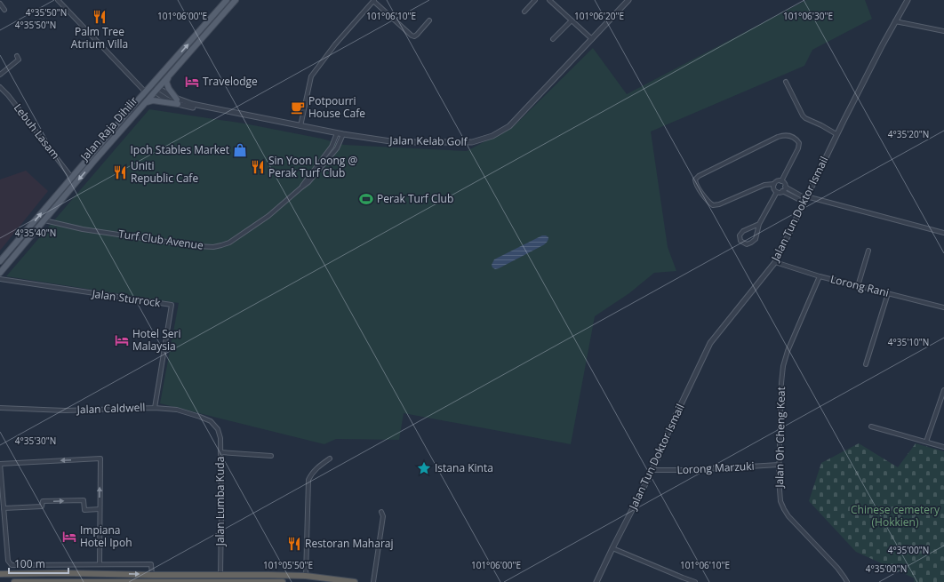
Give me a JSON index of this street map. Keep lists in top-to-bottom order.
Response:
{
  "streets": {
    "main road": ["Jalan Raja Dihilir"],
    "street": [
      "Lebuh Lasam",
      "Jalan Kelab Golf",
      "Jalan Tun Doktor Ismail",
      "Turf Club Avenue",
      "Lorong Rani",
      "Jalan Sturrock",
      "Jalan Caldwell",
      "Jalan Oh Cheng Keat",
      "Lorong Marzuki",
      "Jalan Lumba Kuda"
    ]
  },
  "crossings": [
    ["Jalan Raja Dihilir", "Lebuh Lasam"],
    ["Jalan Raja Dihilir", "Turf Club Avenue"],
    ["Jalan Kelab Golf", "Turf Club Avenue"],
    ["Jalan Tun Doktor Ismail", "Lorong Rani"],
    ["Jalan Tun Doktor Ismail", "Lorong Marzuki"],
    ["Lorong Rani", "Jalan Oh Cheng Keat"],
    ["Jalan Sturrock", "Jalan Caldwell"],
    ["Jalan Caldwell", "Jalan Lumba Kuda"],
    ["Jalan Oh Cheng Keat", "Lorong Marzuki"]
  ],
  "parks": ["Chinese cemetery (Hokkien)"],
  "places": {
    "restaurant": [
      "Palm Tree Atrium Villa",
      "Sin Yoon Loong @ Perak Turf Club",
      "Uniti Republic Cafe",
      "Restoran Maharaj"
    ],
    "hotel": ["Travelodge", "Hotel Seri Malaysia", "Impiana Hotel Ipoh"],
    "cafe": ["Potpourri House Cafe"],
    "shop": ["Ipoh Stables Market"],
    "sports": ["Perak Turf Club"],
    "place": ["Istana Kinta"]
  },
  "scale_bar": "100 m",
  "coordinates": [
    "4°35'50\"N",
    "101°06'00\"E",
    "101°06'10\"E",
    "101°06'20\"E",
    "101°06'30\"E",
    "4°35'20\"N",
    "4°35'40\"N",
    "4°35'10\"N",
    "4°35'30\"N",
    "4°35'00\"N",
    "101°05'50\"E"
  ]
}
